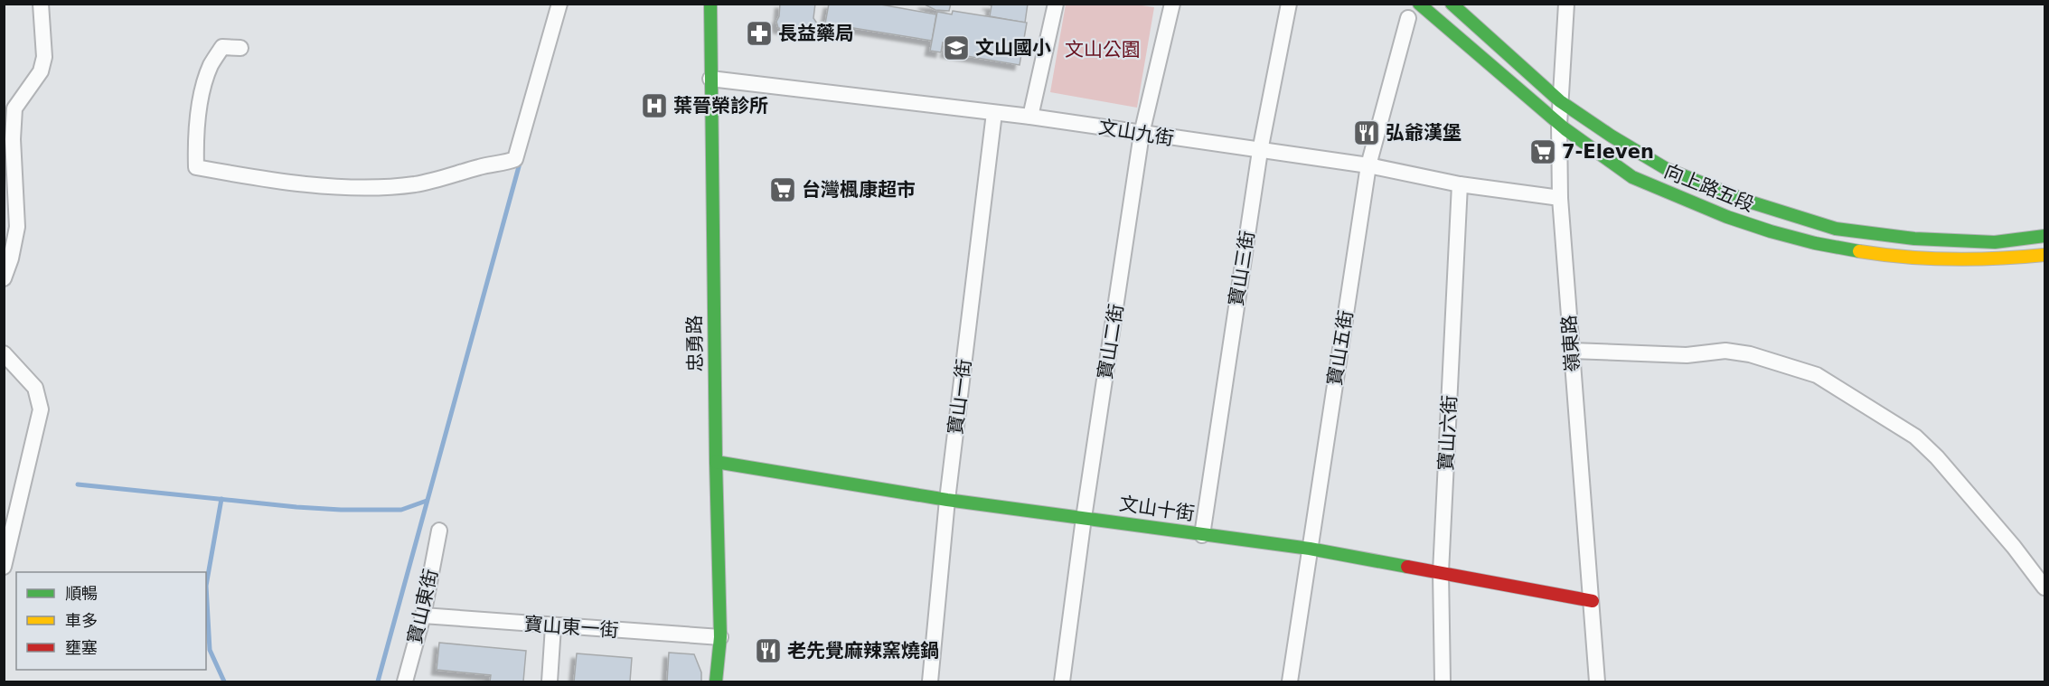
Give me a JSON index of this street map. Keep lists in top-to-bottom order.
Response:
{
  "streets": {
    "main road": ["向上路五段", "忠勇路", "文山十街"],
    "street": [
      "文山九街",
      "寶山三街",
      "寶山二街",
      "嶺東路",
      "寶山五街",
      "寶山一街",
      "寶山六街",
      "寶山東街",
      "寶山東一街"
    ]
  },
  "crossings": [
    ["文山九街", "寶山三街"],
    ["文山九街", "寶山二街"],
    ["文山九街", "忠勇路"],
    ["文山九街", "嶺東路"],
    ["文山九街", "寶山五街"],
    ["文山九街", "寶山一街"],
    ["文山九街", "寶山六街"],
    ["向上路五段", "嶺東路"],
    ["寶山三街", "文山十街"],
    ["寶山二街", "文山十街"],
    ["忠勇路", "文山十街"],
    ["忠勇路", "寶山東一街"],
    ["嶺東路", "文山十街"],
    ["寶山五街", "文山十街"],
    ["寶山一街", "文山十街"],
    ["寶山六街", "文山十街"],
    ["寶山東街", "寶山東一街"]
  ],
  "parks": ["文山公園"],
  "places": {
    "pharmacy": ["長益藥局"],
    "school or university": ["文山國小"],
    "hospital": ["葉晉榮診所"],
    "restaurant": ["弘爺漢堡", "老先覺麻辣窯燒鍋"],
    "supermarket": ["7-Eleven", "台灣楓康超市"]
  },
  "legend": ["順暢", "車多", "壅塞"]
}
